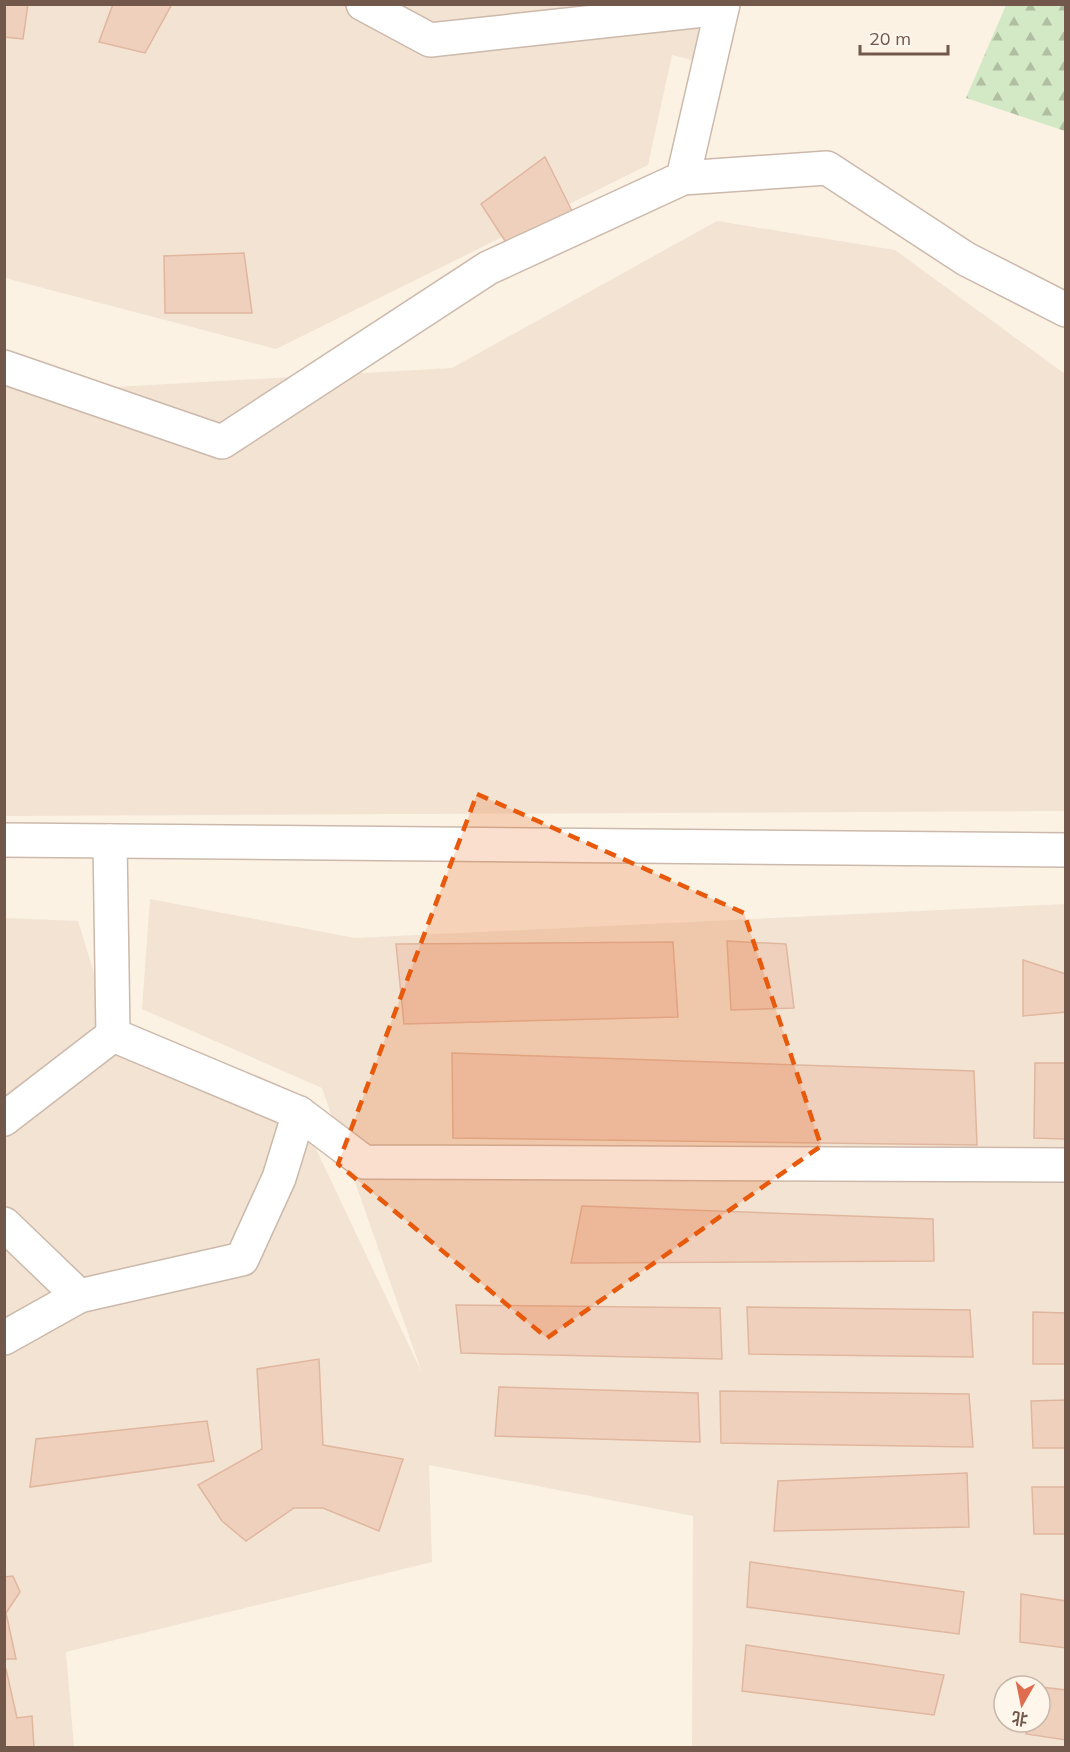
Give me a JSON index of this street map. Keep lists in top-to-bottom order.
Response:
{
  "scale_bar": "20 m",
  "north": "bottom"
}
